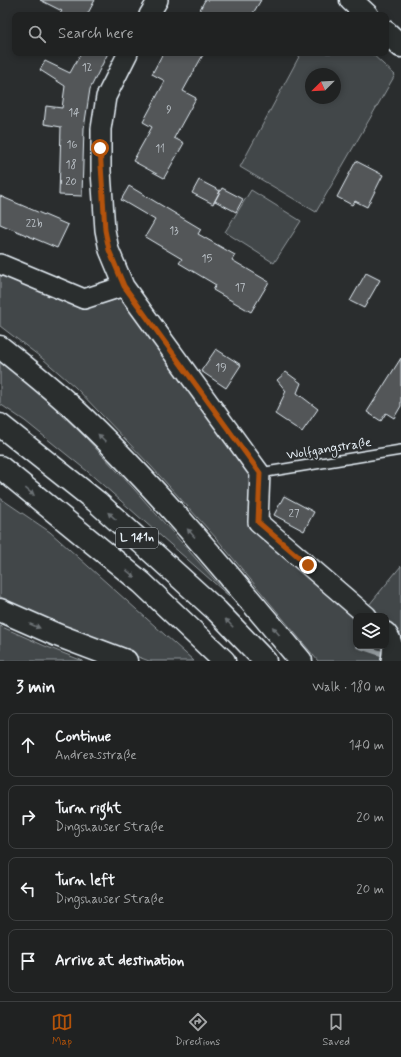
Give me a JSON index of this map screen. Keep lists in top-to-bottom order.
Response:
{
  "streets": {
    "main road": ["L 141n"],
    "lane": ["Wolfgangstraße"]
  },
  "house_numbers": [
    "12",
    "9",
    "14",
    "16",
    "11",
    "18",
    "20",
    "22b",
    "13",
    "15",
    "17",
    "19",
    "27"
  ],
  "north": "bottom left",
  "page": {
    "search": "Search here",
    "heading": ["3 min", "Walk · 180 m"],
    "list": [
      ["Continue", "Andreasstraße", "140 m"],
      ["Turn right", "Dingshauser Straße", "20 m"],
      ["Turn left", "Dingshauser Straße", "20 m"],
      "Arrive at destination"
    ],
    "nav": ["Map", "Directions", "Saved"]
  }
}
